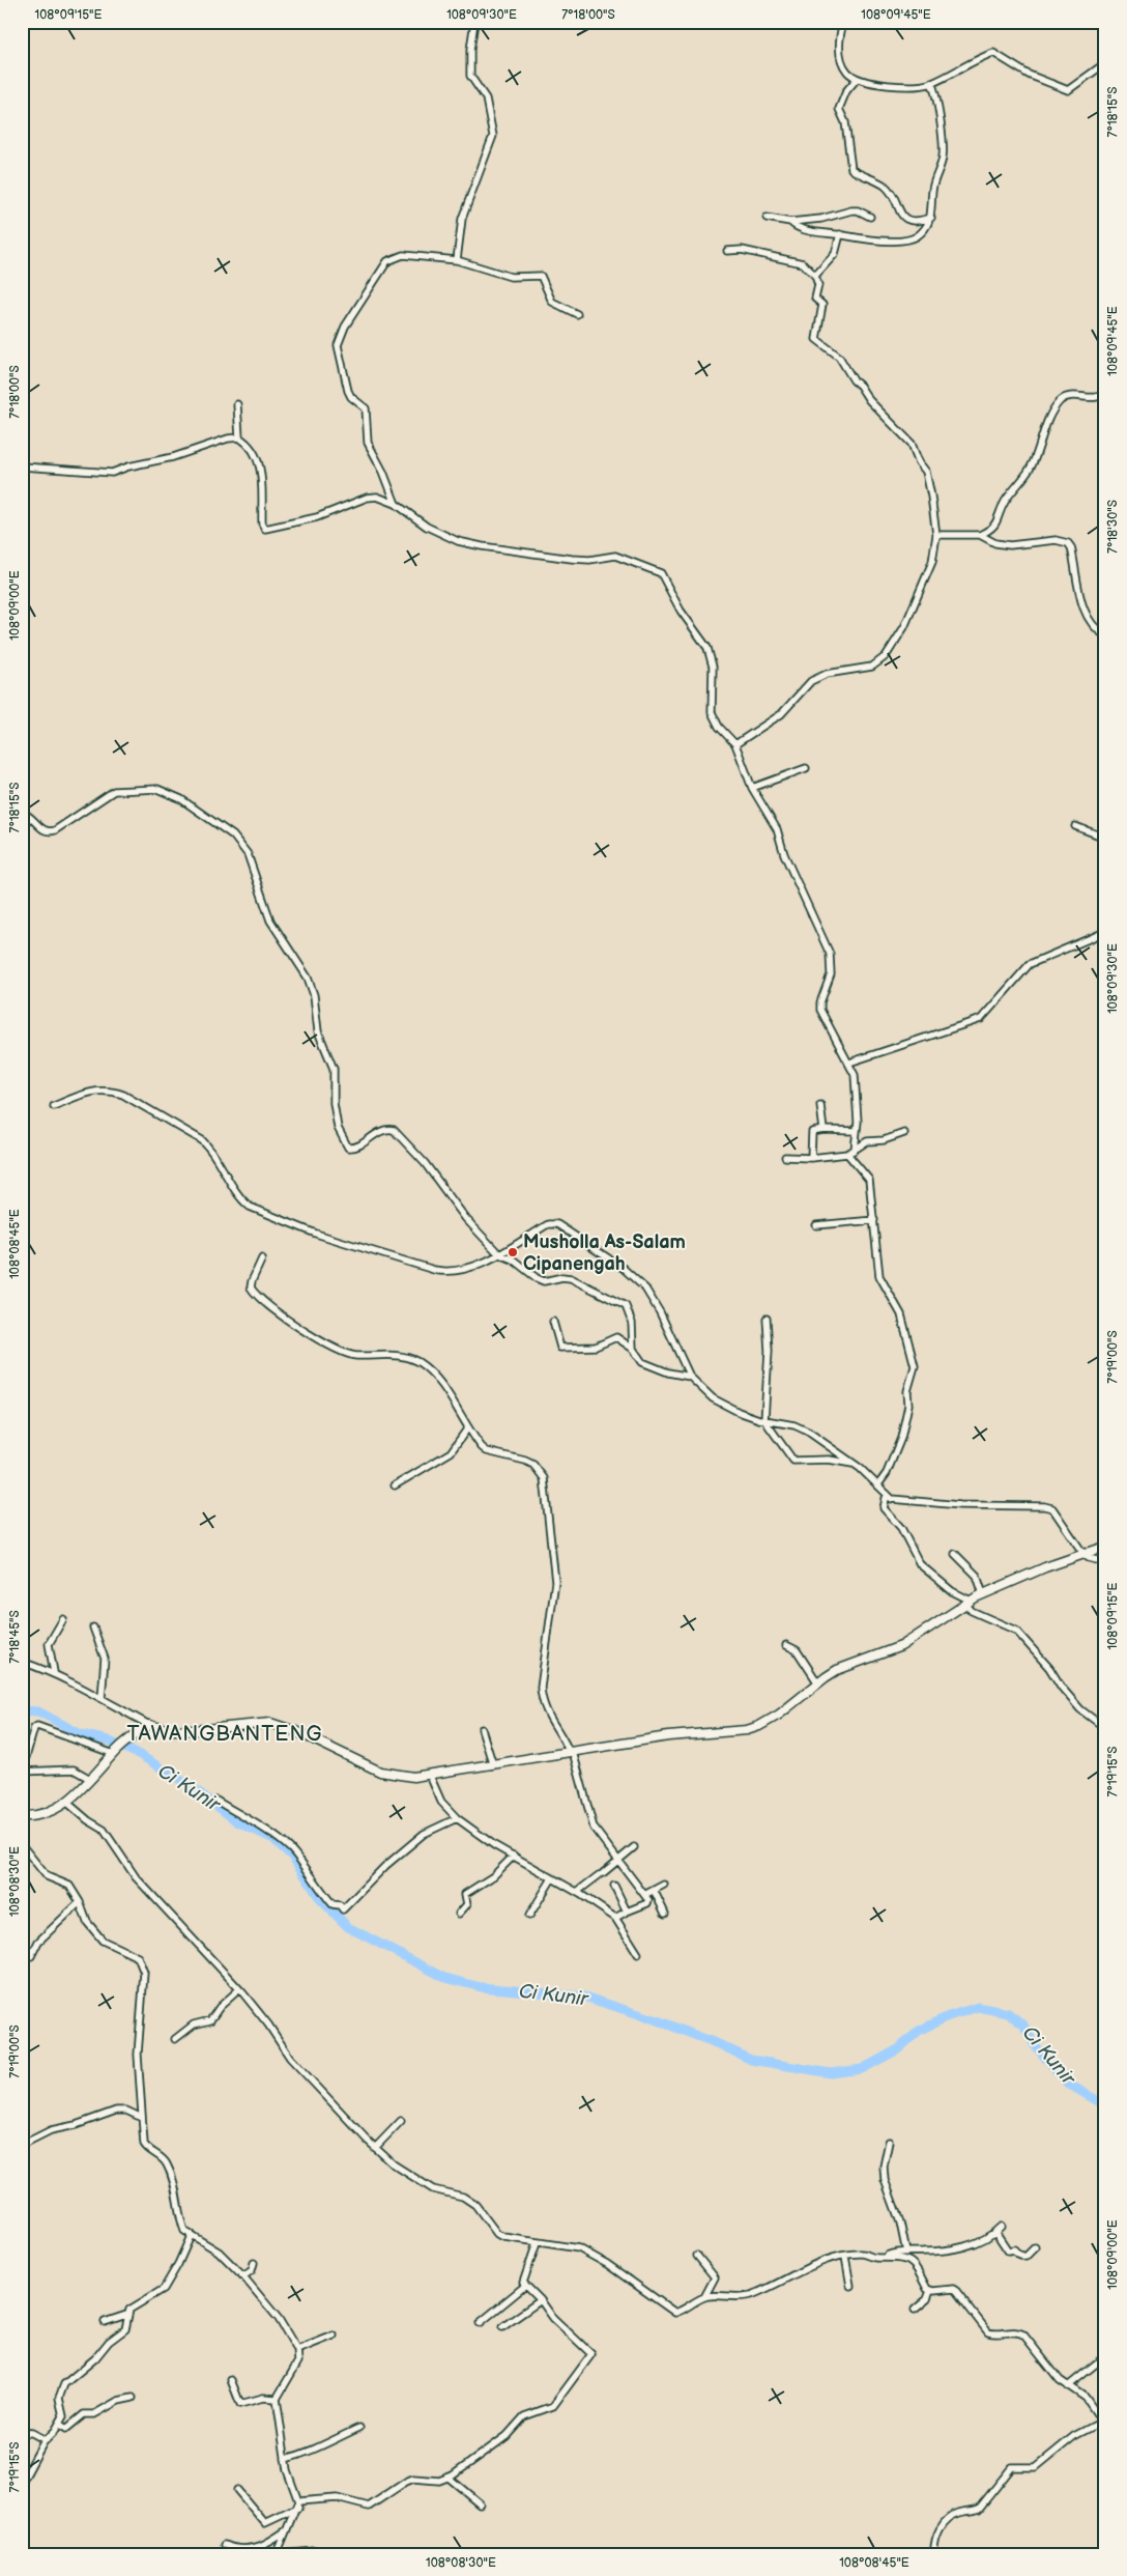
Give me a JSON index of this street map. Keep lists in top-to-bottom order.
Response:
{
  "districts": ["TAWANGBANTENG"],
  "water": ["Ci Kunir"],
  "places": ["Musholla As-Salam Cipanengah"],
  "coordinates": [
    "108°09'15\"E",
    "108°09'30\"E",
    "7°18'00\"S",
    "108°09'45\"E",
    "7°18'15\"S",
    "7°18'30\"S",
    "108°09'00\"E",
    "108°08'45\"E",
    "7°19'00\"S",
    "7°18'45\"S",
    "7°19'15\"S",
    "108°08'30\"E"
  ]
}
